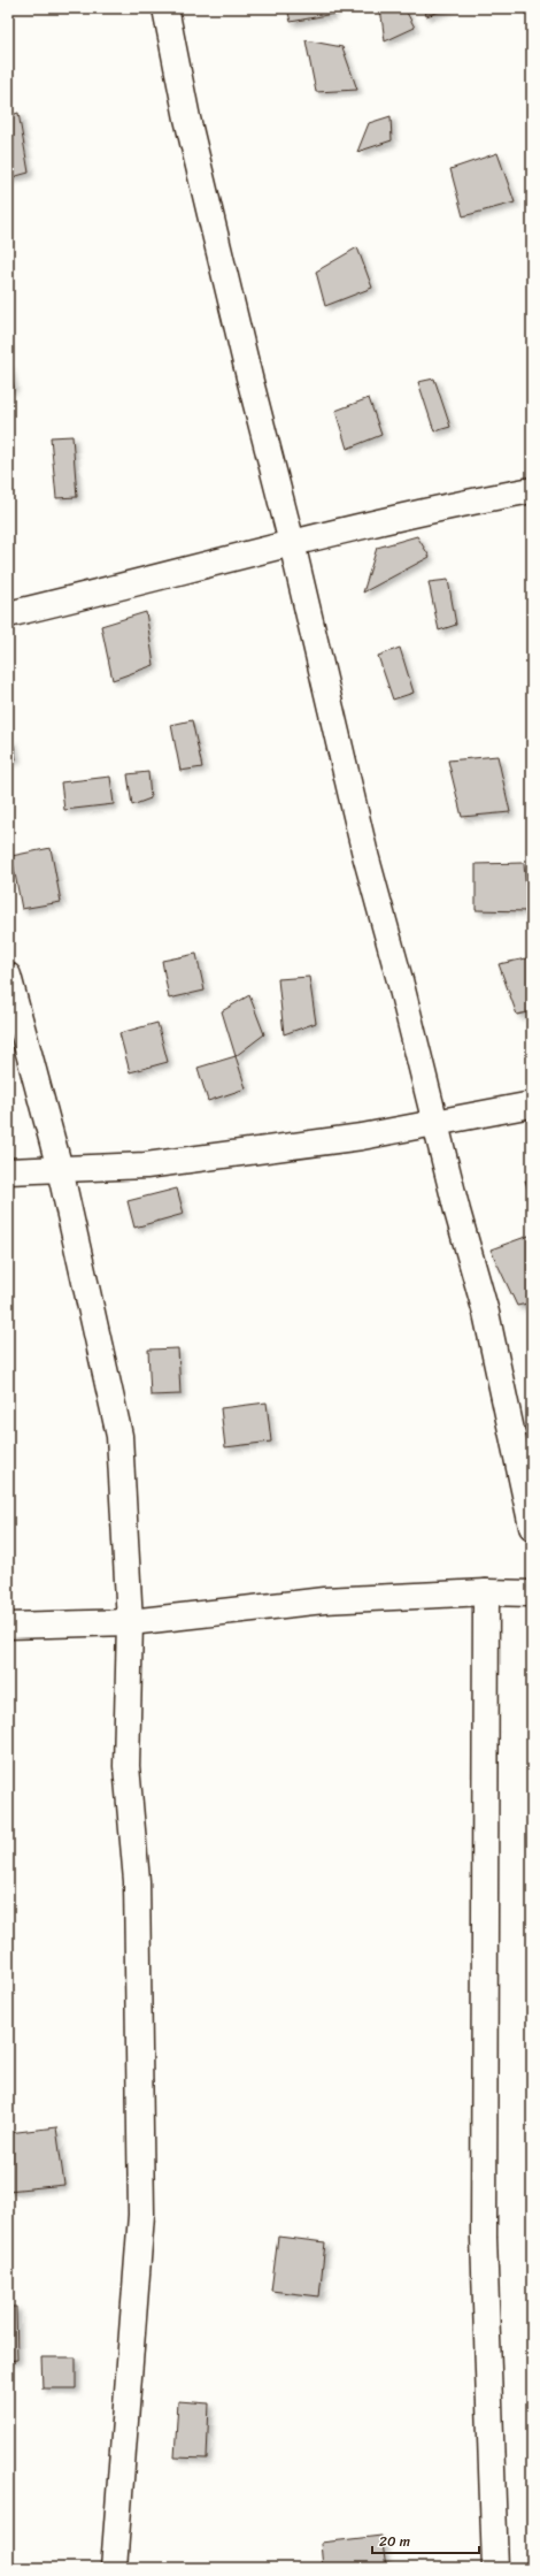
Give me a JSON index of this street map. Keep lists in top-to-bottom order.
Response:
{
  "scale_bar": "20 m"
}
